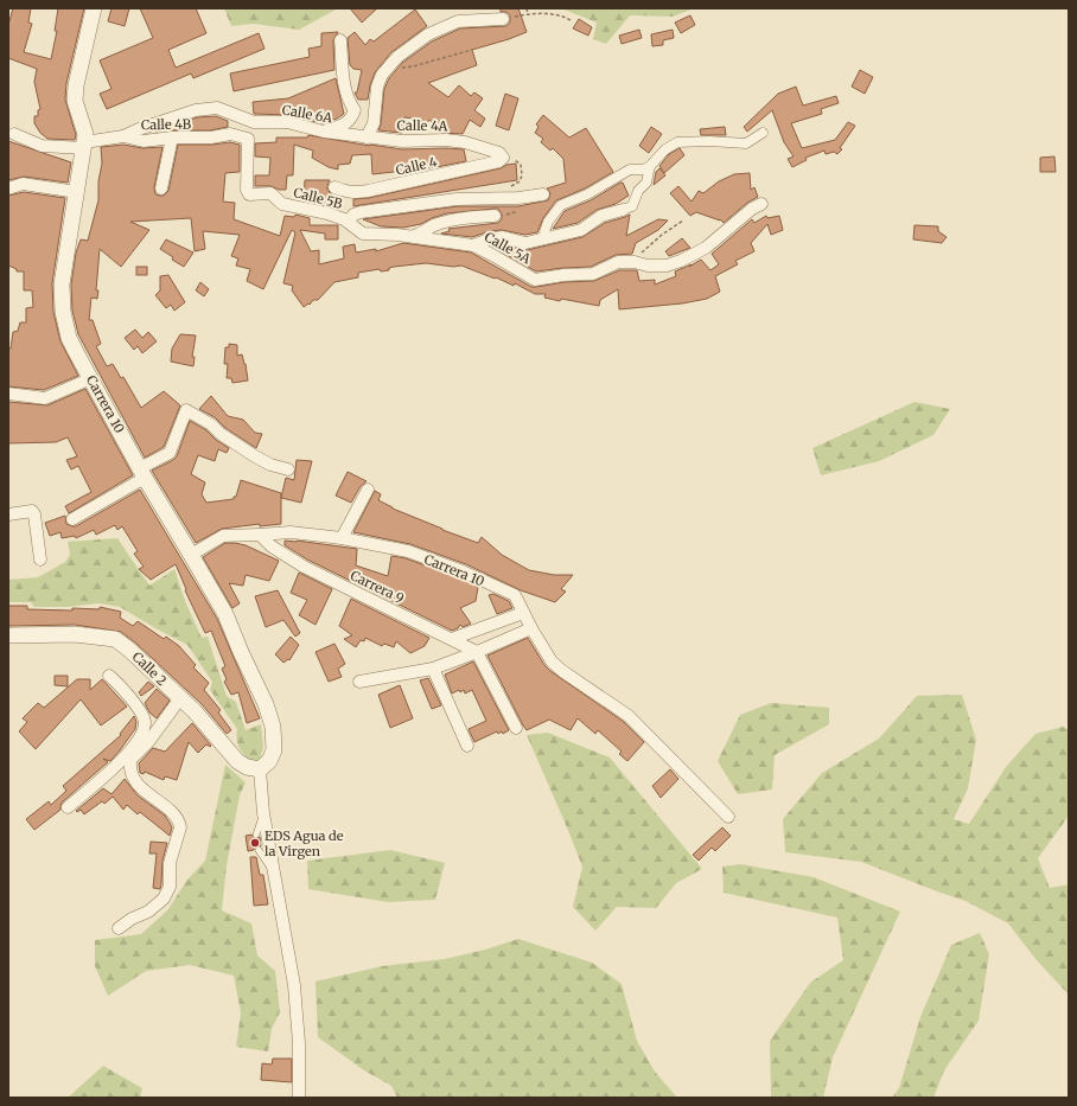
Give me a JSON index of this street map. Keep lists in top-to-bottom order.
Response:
{
  "streets": {
    "street": [
      "Calle 6A",
      "Calle 4B",
      "Calle 4A",
      "Calle 4",
      "Calle 5B",
      "Calle 5A",
      "Carrera 10",
      "Carrera 9",
      "Calle 2"
    ]
  },
  "crossings": [
    ["Calle 6A", "Calle 4B"],
    ["Calle 6A", "Calle 4A"],
    ["Calle 4B", "Calle 5B"],
    ["Calle 4B", "Carrera 10"],
    ["Calle 4A", "Calle 4"],
    ["Calle 5B", "Calle 5A"],
    ["Carrera 10", "Carrera 9"],
    ["Carrera 10", "Calle 2"]
  ],
  "places": ["EDS Agua de la Virgen"]
}
